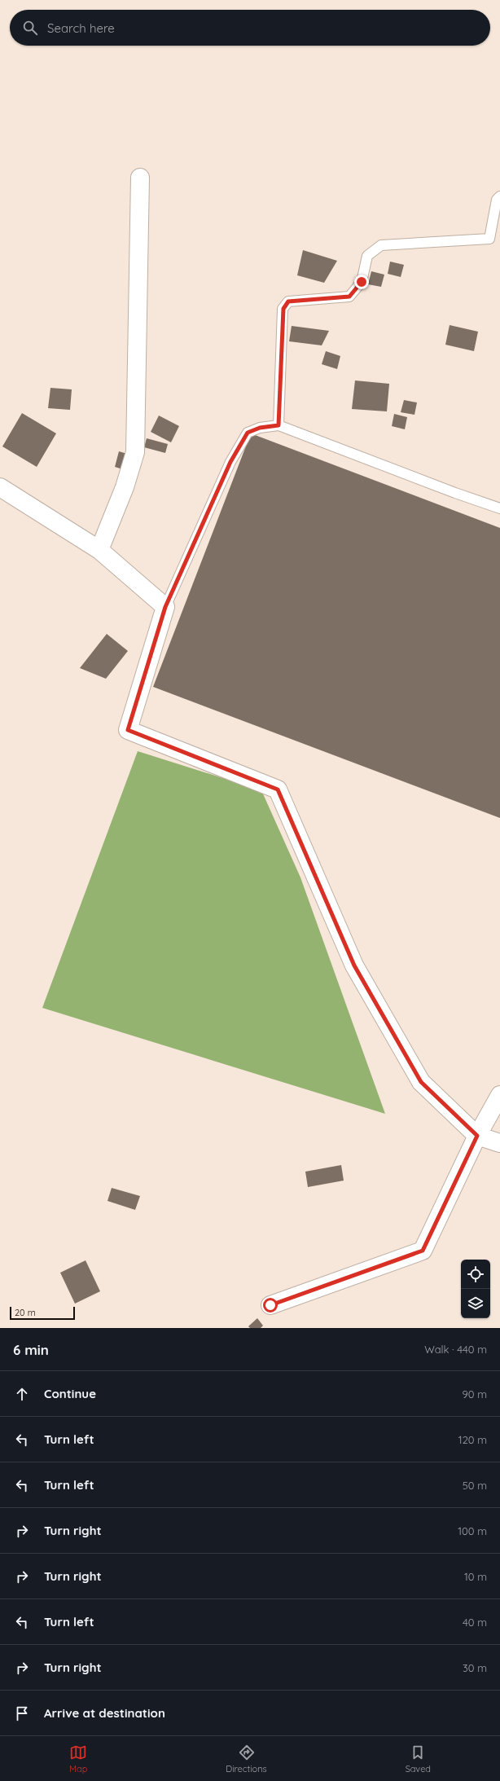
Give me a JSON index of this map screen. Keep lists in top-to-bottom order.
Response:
{
  "scale_bar": "20 m",
  "page": {
    "search": "Search here",
    "scale": "20 m",
    "heading": ["6 min", "Walk · 440 m"],
    "list": [
      ["Continue", "90 m"],
      ["Turn left", "120 m"],
      ["Turn left", "50 m"],
      ["Turn right", "100 m"],
      ["Turn right", "10 m"],
      ["Turn left", "40 m"],
      ["Turn right", "30 m"],
      "Arrive at destination"
    ],
    "nav": ["Map", "Directions", "Saved"]
  }
}
